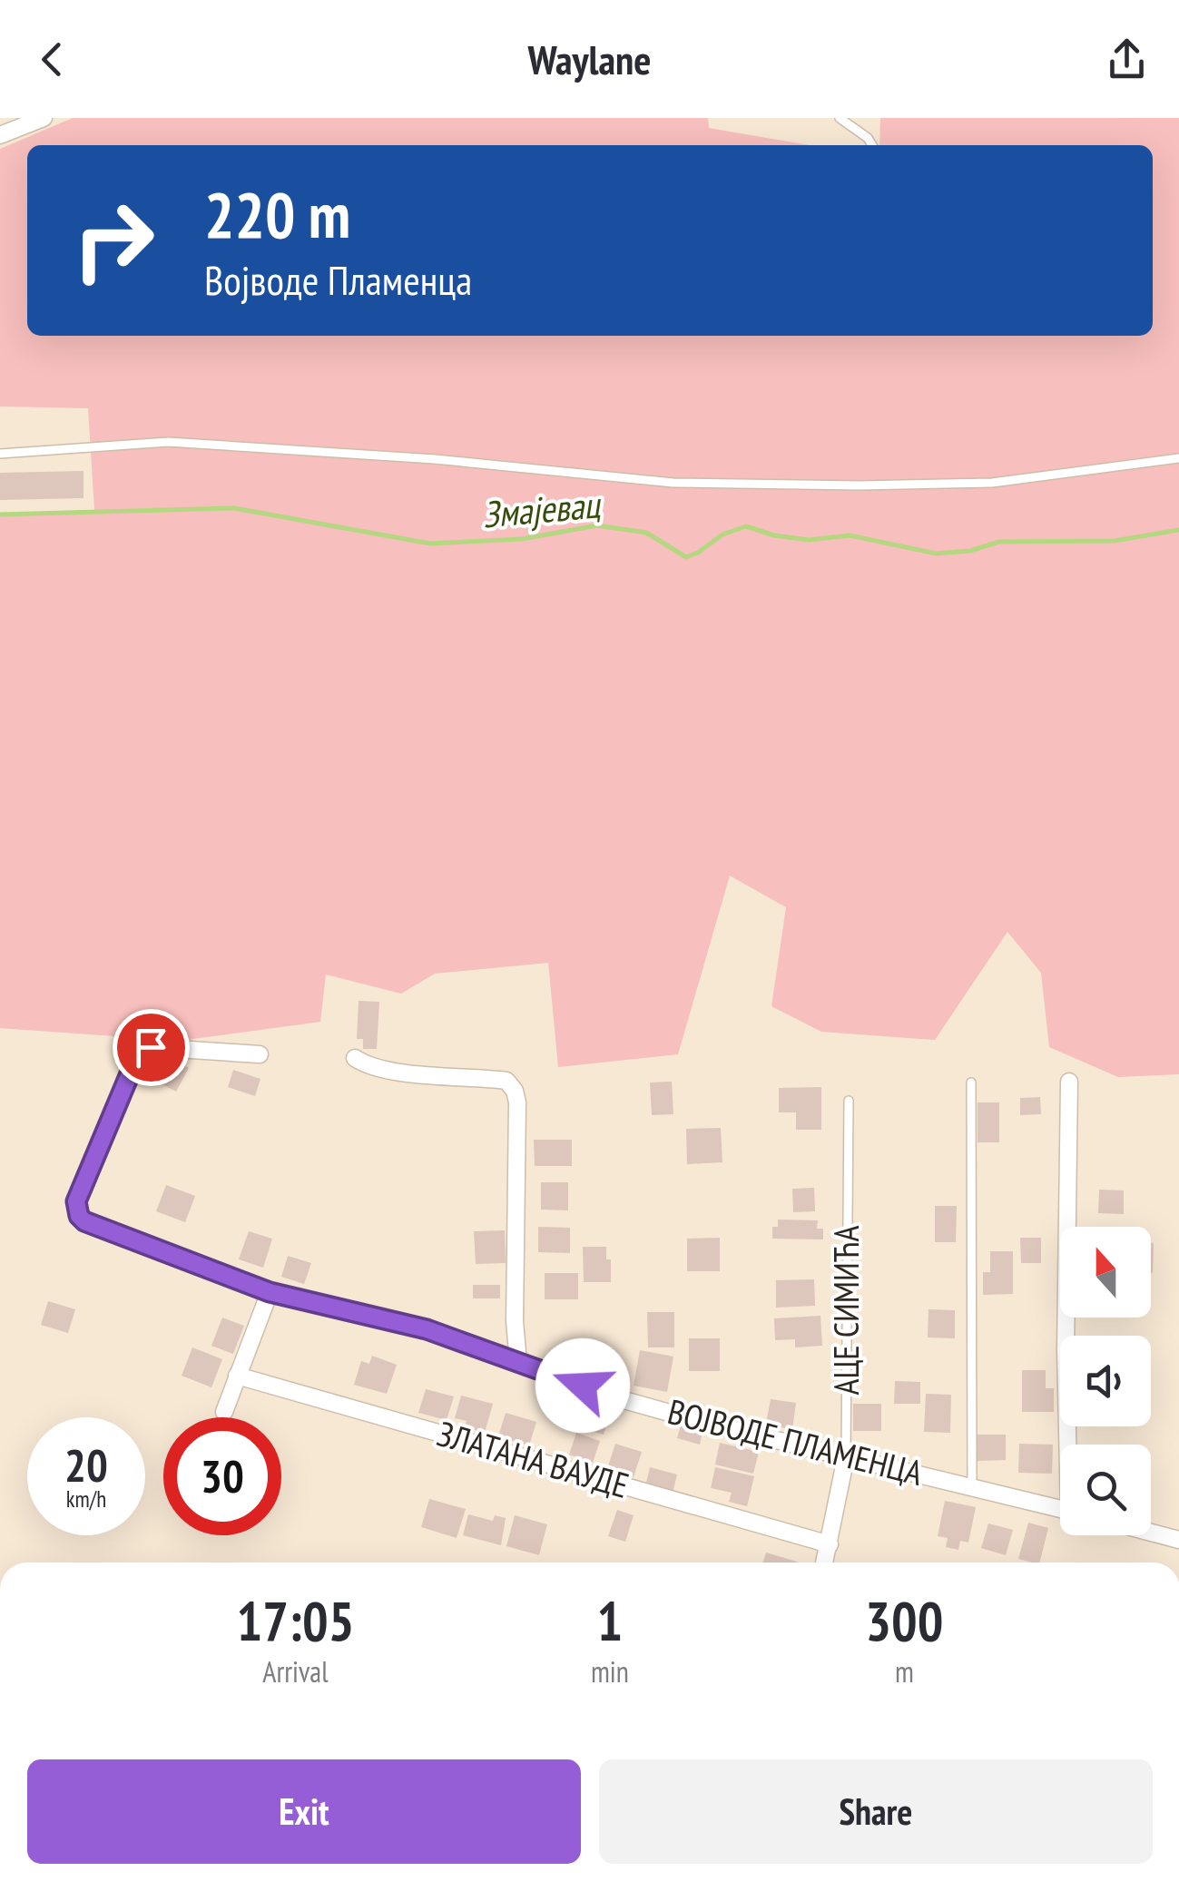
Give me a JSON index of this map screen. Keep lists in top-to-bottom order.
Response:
{
  "streets": {
    "street": ["АЦЕ СИМИЋА", "ВОЈВОДЕ ПЛАМЕНЦА", "ЗЛАТАНА ВАУДЕ"]
  },
  "crossings": [
    ["АЦЕ СИМИЋА", "ВОЈВОДЕ ПЛАМЕНЦА"],
    ["АЦЕ СИМИЋА", "ЗЛАТАНА ВАУДЕ"]
  ],
  "water": ["Змајевац"],
  "north": "top",
  "page": {
    "header": "Waylane",
    "turn": ["220 m", "Војводе Пламенца"],
    "speed": "20 km/h",
    "limit": "30",
    "eta": [
      "17:05",
      "Arrival",
      "1",
      "min",
      "300",
      "m"
    ],
    "buttons": ["Exit", "Share"]
  }
}
